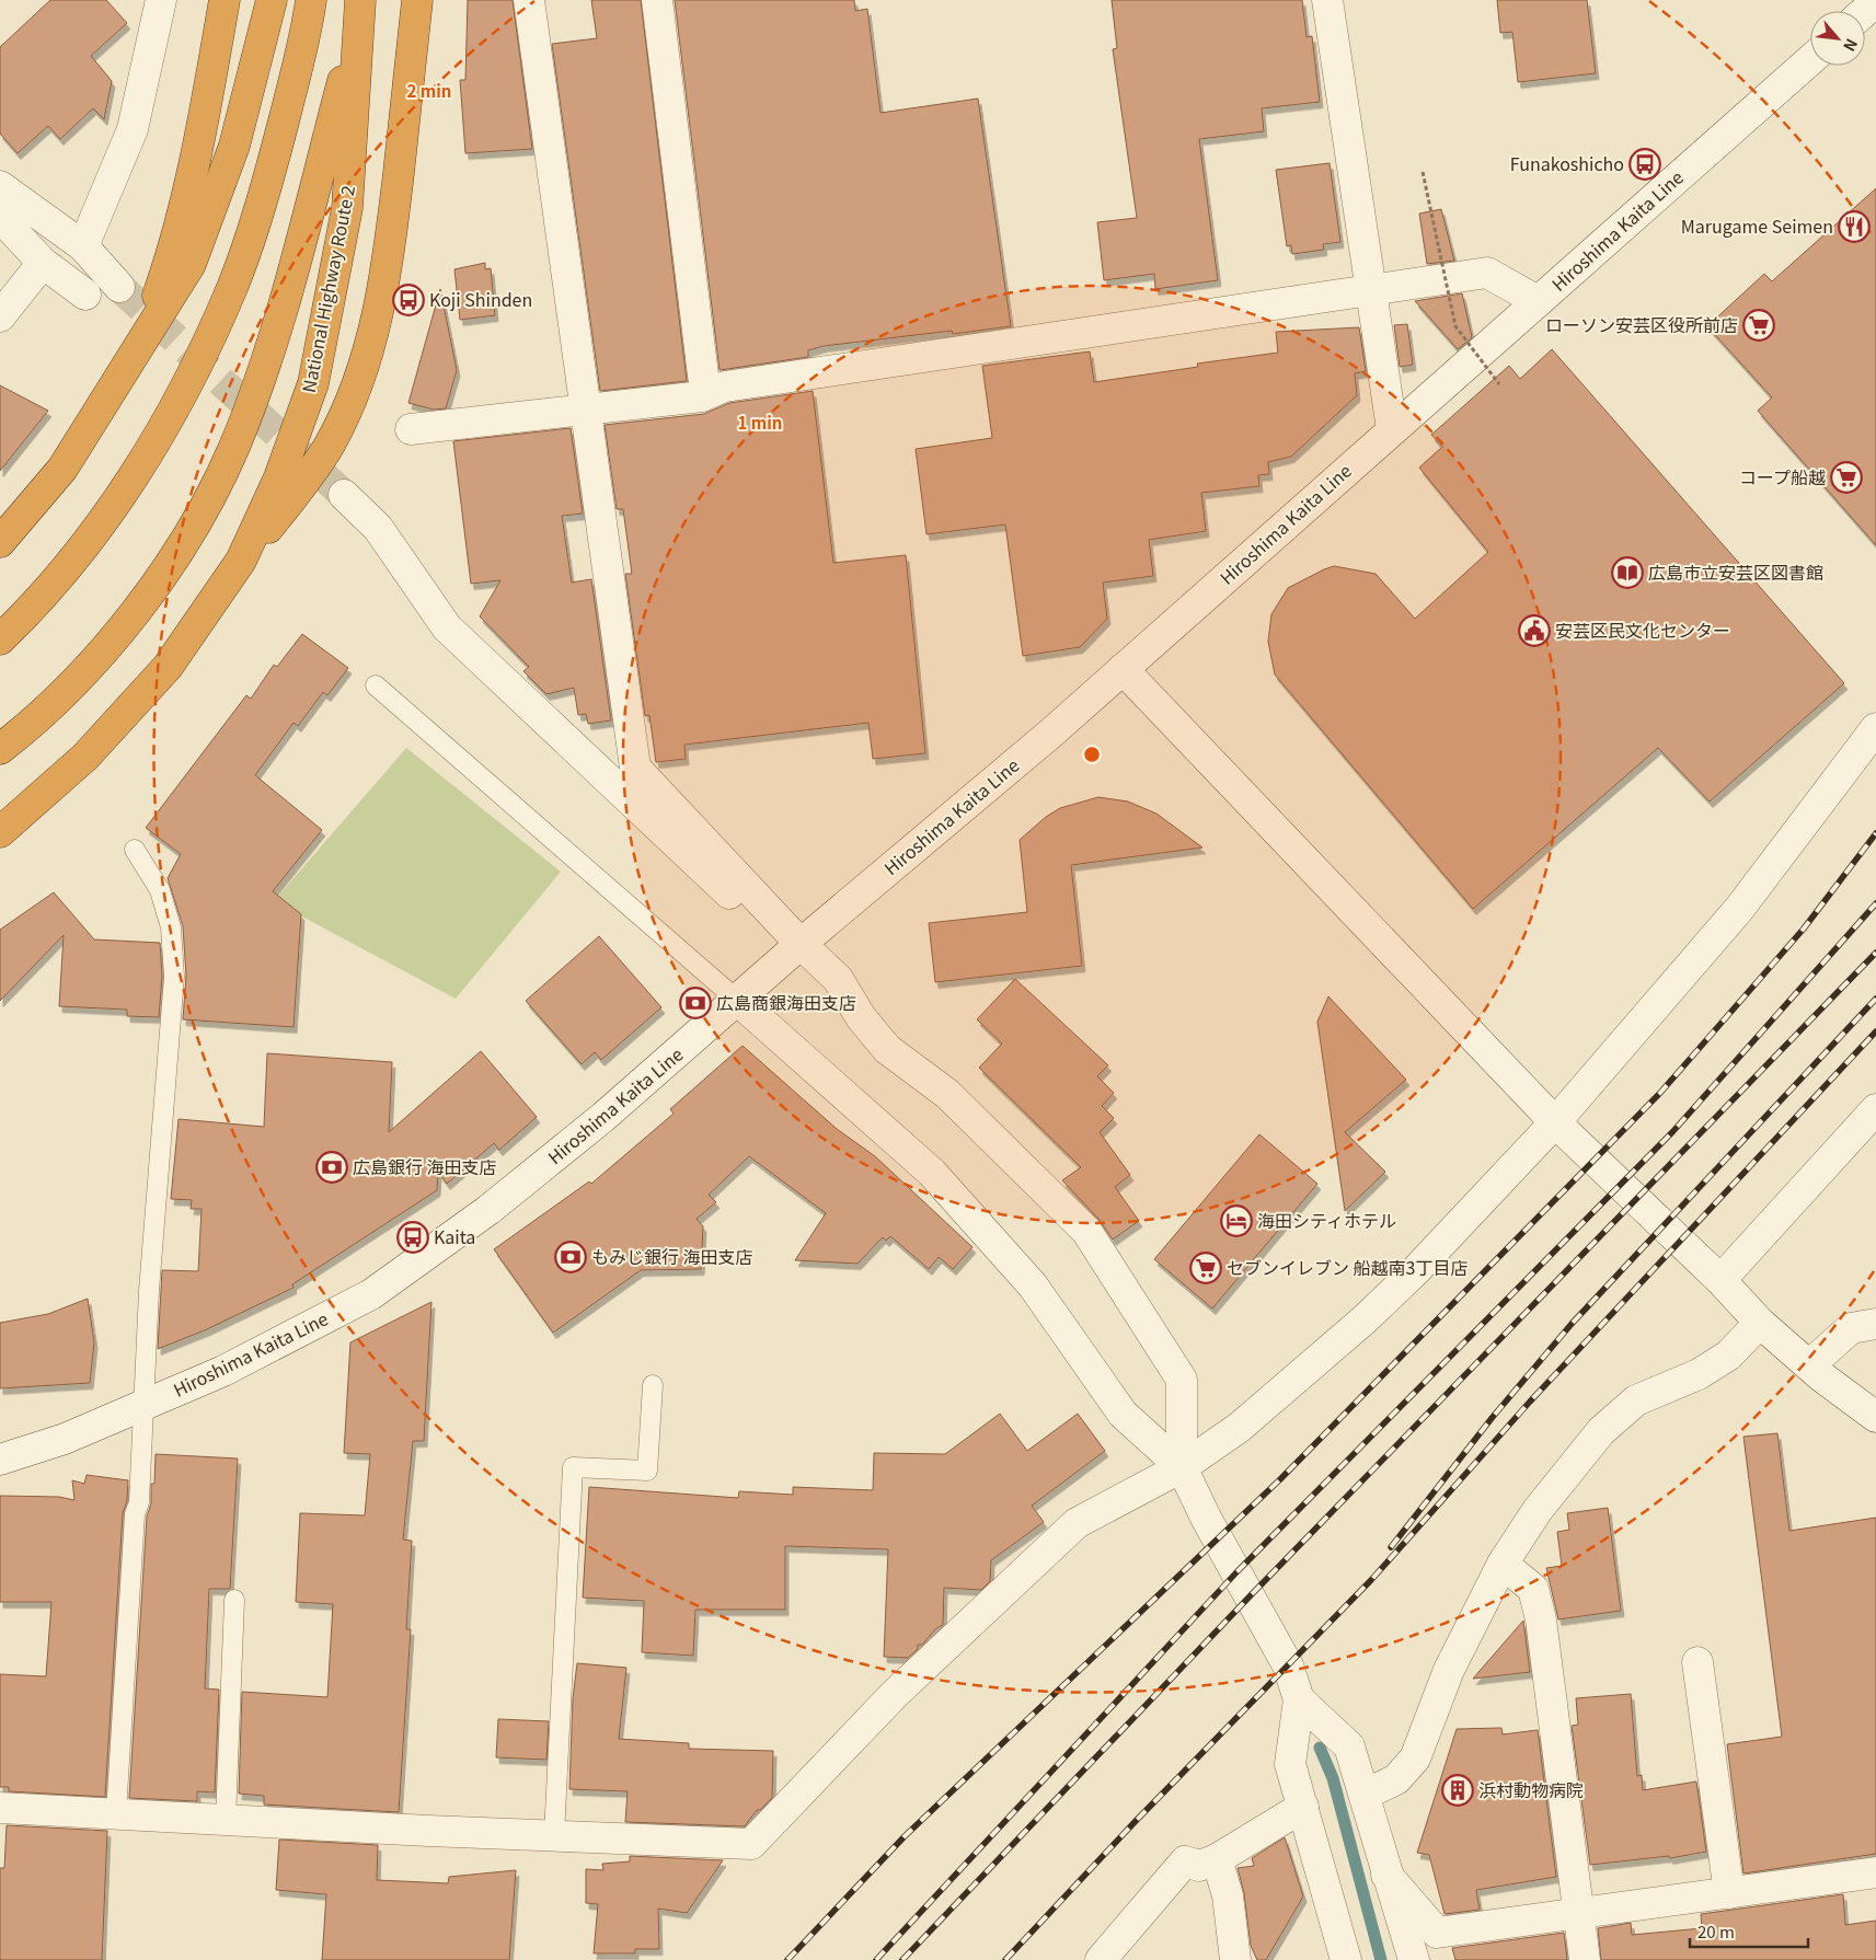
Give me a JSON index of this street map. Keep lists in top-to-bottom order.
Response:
{
  "streets": {
    "highway": ["National Highway Route 2"],
    "street": ["Hiroshima Kaita Line"]
  },
  "places": {
    "bus stop": ["Funakoshicho", "Koji Shinden", "Kaita"],
    "restaurant": ["Marugame Seimen"],
    "supermarket": ["ローソン安芸区役所前店", "コープ船越", "セブンイレブン 船越南3丁目店"],
    "library": ["広島市立安芸区図書館"],
    "public building": ["安芸区民文化センター"],
    "bank": ["広島商銀海田支店", "広島銀行 海田支店", "もみじ銀行 海田支店"],
    "hotel": ["海田シティホテル"],
    "building": ["浜村動物病院"]
  },
  "scale_bar": "20 m",
  "north": "bottom right",
  "rings": ["2 min", "1 min"]
}
